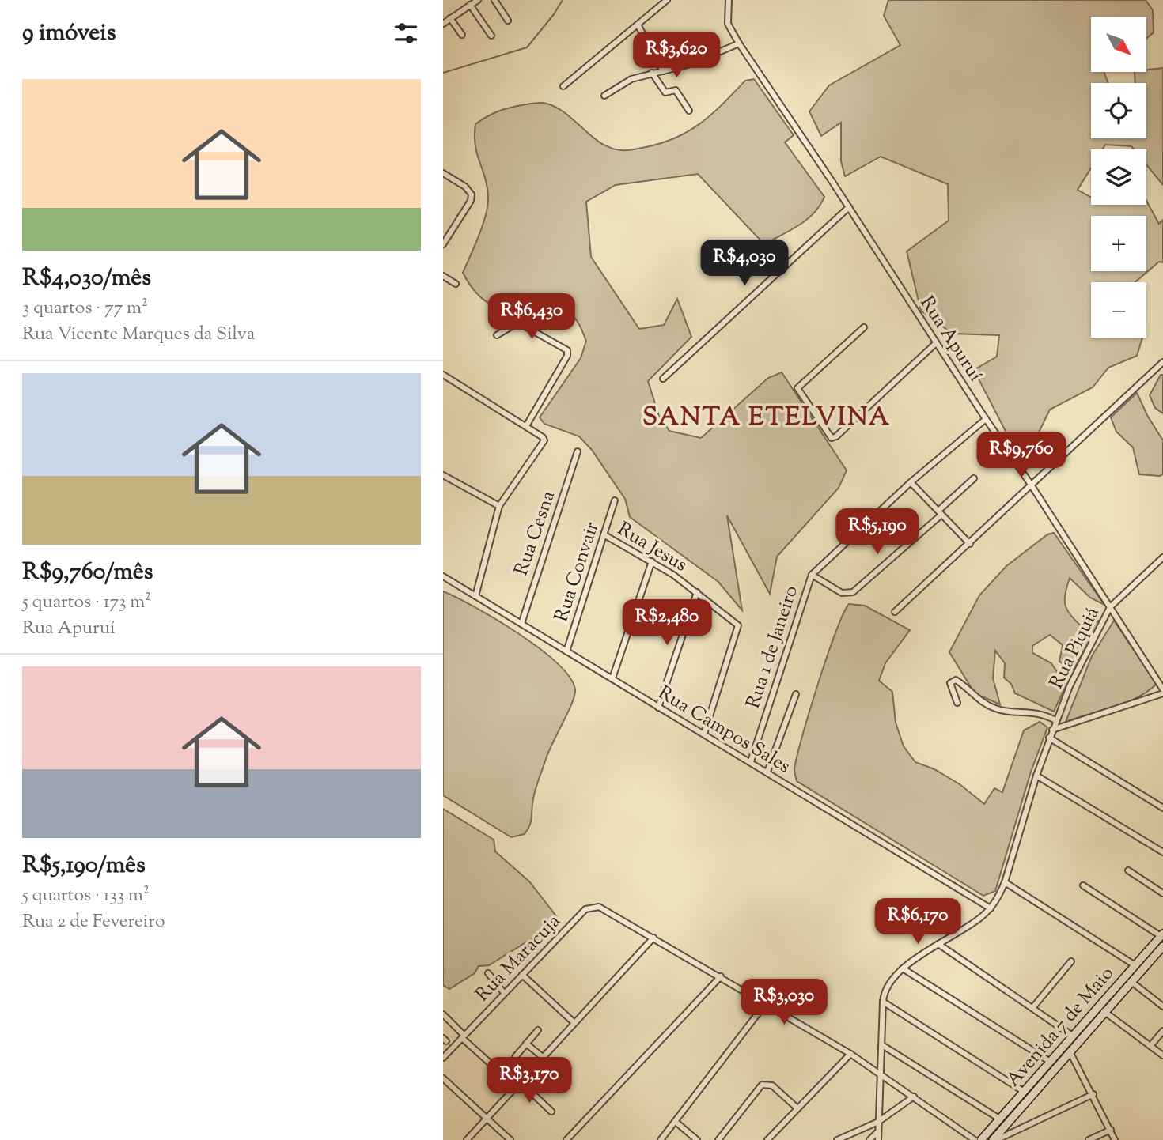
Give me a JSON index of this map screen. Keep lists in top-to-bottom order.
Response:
{
  "streets": {
    "main road": ["Avenida 7 de Maio"],
    "street": [
      "Rua Apuruí",
      "Rua Cesna",
      "Rua Jesus",
      "Rua Convair",
      "Rua 1 de Janeiro",
      "Rua Piquiá",
      "Rua Campos Sales",
      "Rua Maracuja"
    ]
  },
  "crossings": [
    ["Rua Apuruí", "Rua 1 de Janeiro"],
    ["Rua Apuruí", "Rua Piquiá"],
    ["Rua Cesna", "Rua Campos Sales"],
    ["Rua Jesus", "Rua Convair"],
    ["Rua Jesus", "Rua Campos Sales"],
    ["Rua Convair", "Rua Campos Sales"],
    ["Rua 1 de Janeiro", "Rua Campos Sales"],
    ["Rua Piquiá", "Rua Campos Sales"]
  ],
  "districts": ["SANTA ETELVINA"],
  "north": "bottom right",
  "page": {
    "heading": "9 imóveis",
    "map_buttons": ["+", "−"],
    "price": [
      "R$3,620",
      "R$4,030",
      "R$6,430",
      "R$9,760",
      "R$5,190",
      "R$2,480",
      "R$6,170",
      "R$3,030",
      "R$3,170"
    ],
    "list": [
      {
        "name": "R$4,030/mês",
        "note": "3 quartos · 77 m² · Rua Vicente Marques da Silva"
      },
      {
        "name": "R$9,760/mês",
        "note": "5 quartos · 173 m² · Rua Apuruí"
      },
      {
        "name": "R$5,190/mês",
        "note": "5 quartos · 133 m² · Rua 2 de Fevereiro"
      }
    ]
  }
}
